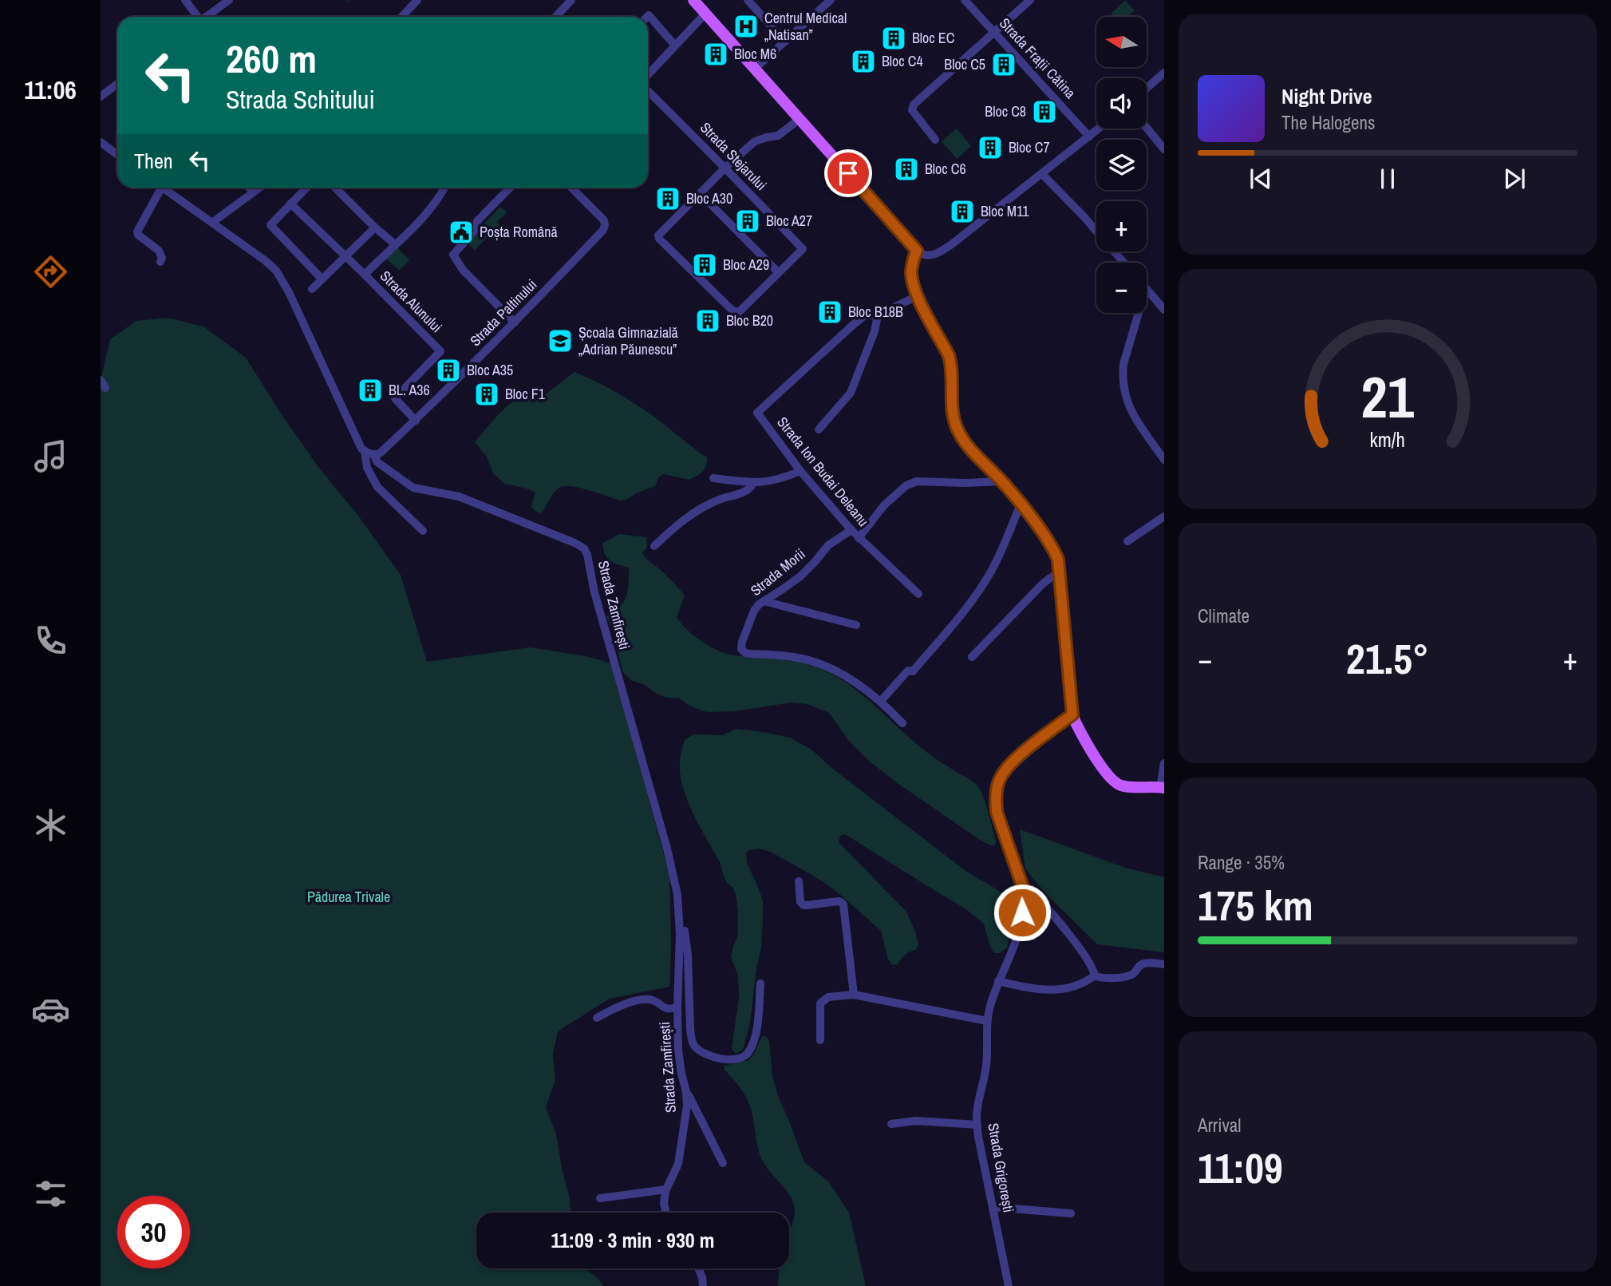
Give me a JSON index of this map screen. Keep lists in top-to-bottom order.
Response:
{
  "streets": {
    "street": [
      "Strada Frații Cătina",
      "Strada Stejarului",
      "Strada Alunului",
      "Strada Paltinului",
      "Strada Ion Budai Deleanu",
      "Strada Morii",
      "Strada Zamfirești",
      "Strada Grigorești"
    ]
  },
  "crossings": [
    ["Strada Alunului", "Strada Paltinului"],
    ["Strada Paltinului", "Strada Zamfirești"],
    ["Strada Ion Budai Deleanu", "Strada Morii"]
  ],
  "parks": ["Pădurea Trivale"],
  "places": {
    "hospital": ["Centrul Medical „Natisan”"],
    "building": [
      "Bloc EC",
      "Bloc M6",
      "Bloc C4",
      "Bloc C5",
      "Bloc C8",
      "Bloc C7",
      "Bloc C6",
      "Bloc A30",
      "Bloc M11",
      "Bloc A27",
      "Bloc A29",
      "Bloc B18B",
      "Bloc B20",
      "Bloc A35",
      "BL. A36",
      "Bloc F1"
    ],
    "public building": ["Poșta Română"],
    "school or university": ["Școala Gimnazială „Adrian Păunescu”"]
  },
  "north": "left",
  "page": {
    "tabs": "11:06",
    "map_buttons": ["+", "−"],
    "turn": ["260 m", "Strada Schitului"],
    "song": ["Night Drive", "The Halogens"],
    "then": "Then",
    "tile": [
      "Climate",
      ["Range · 35%", "175 km"],
      ["Arrival", "11:09"]
    ],
    "heat": ["−", "21.5°", "+"],
    "limit": "30",
    "trip": "11:09 · 3 min · 930 m",
    "gauge": ["21", "km/h"]
  }
}
